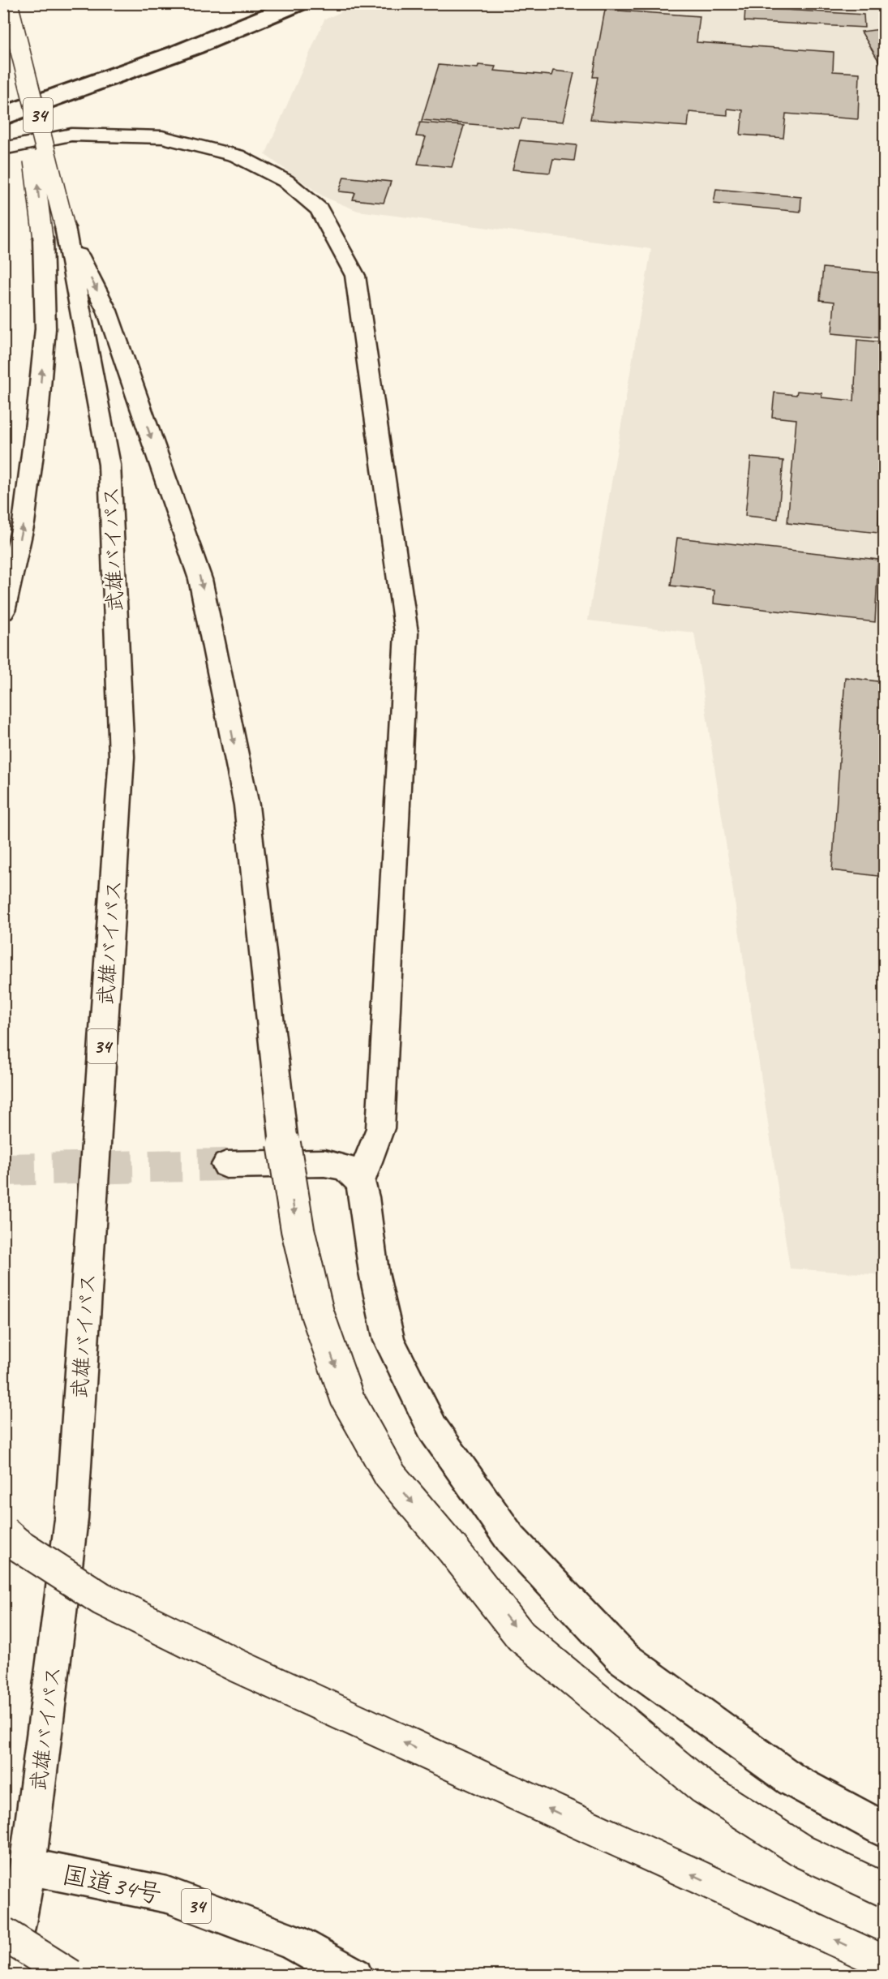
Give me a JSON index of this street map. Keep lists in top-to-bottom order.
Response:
{
  "streets": {
    "main road": ["34", "武雄バイパス", "国道34号"]
  },
  "crossings": [
    ["武雄バイパス", "国道34号"]
  ]
}
